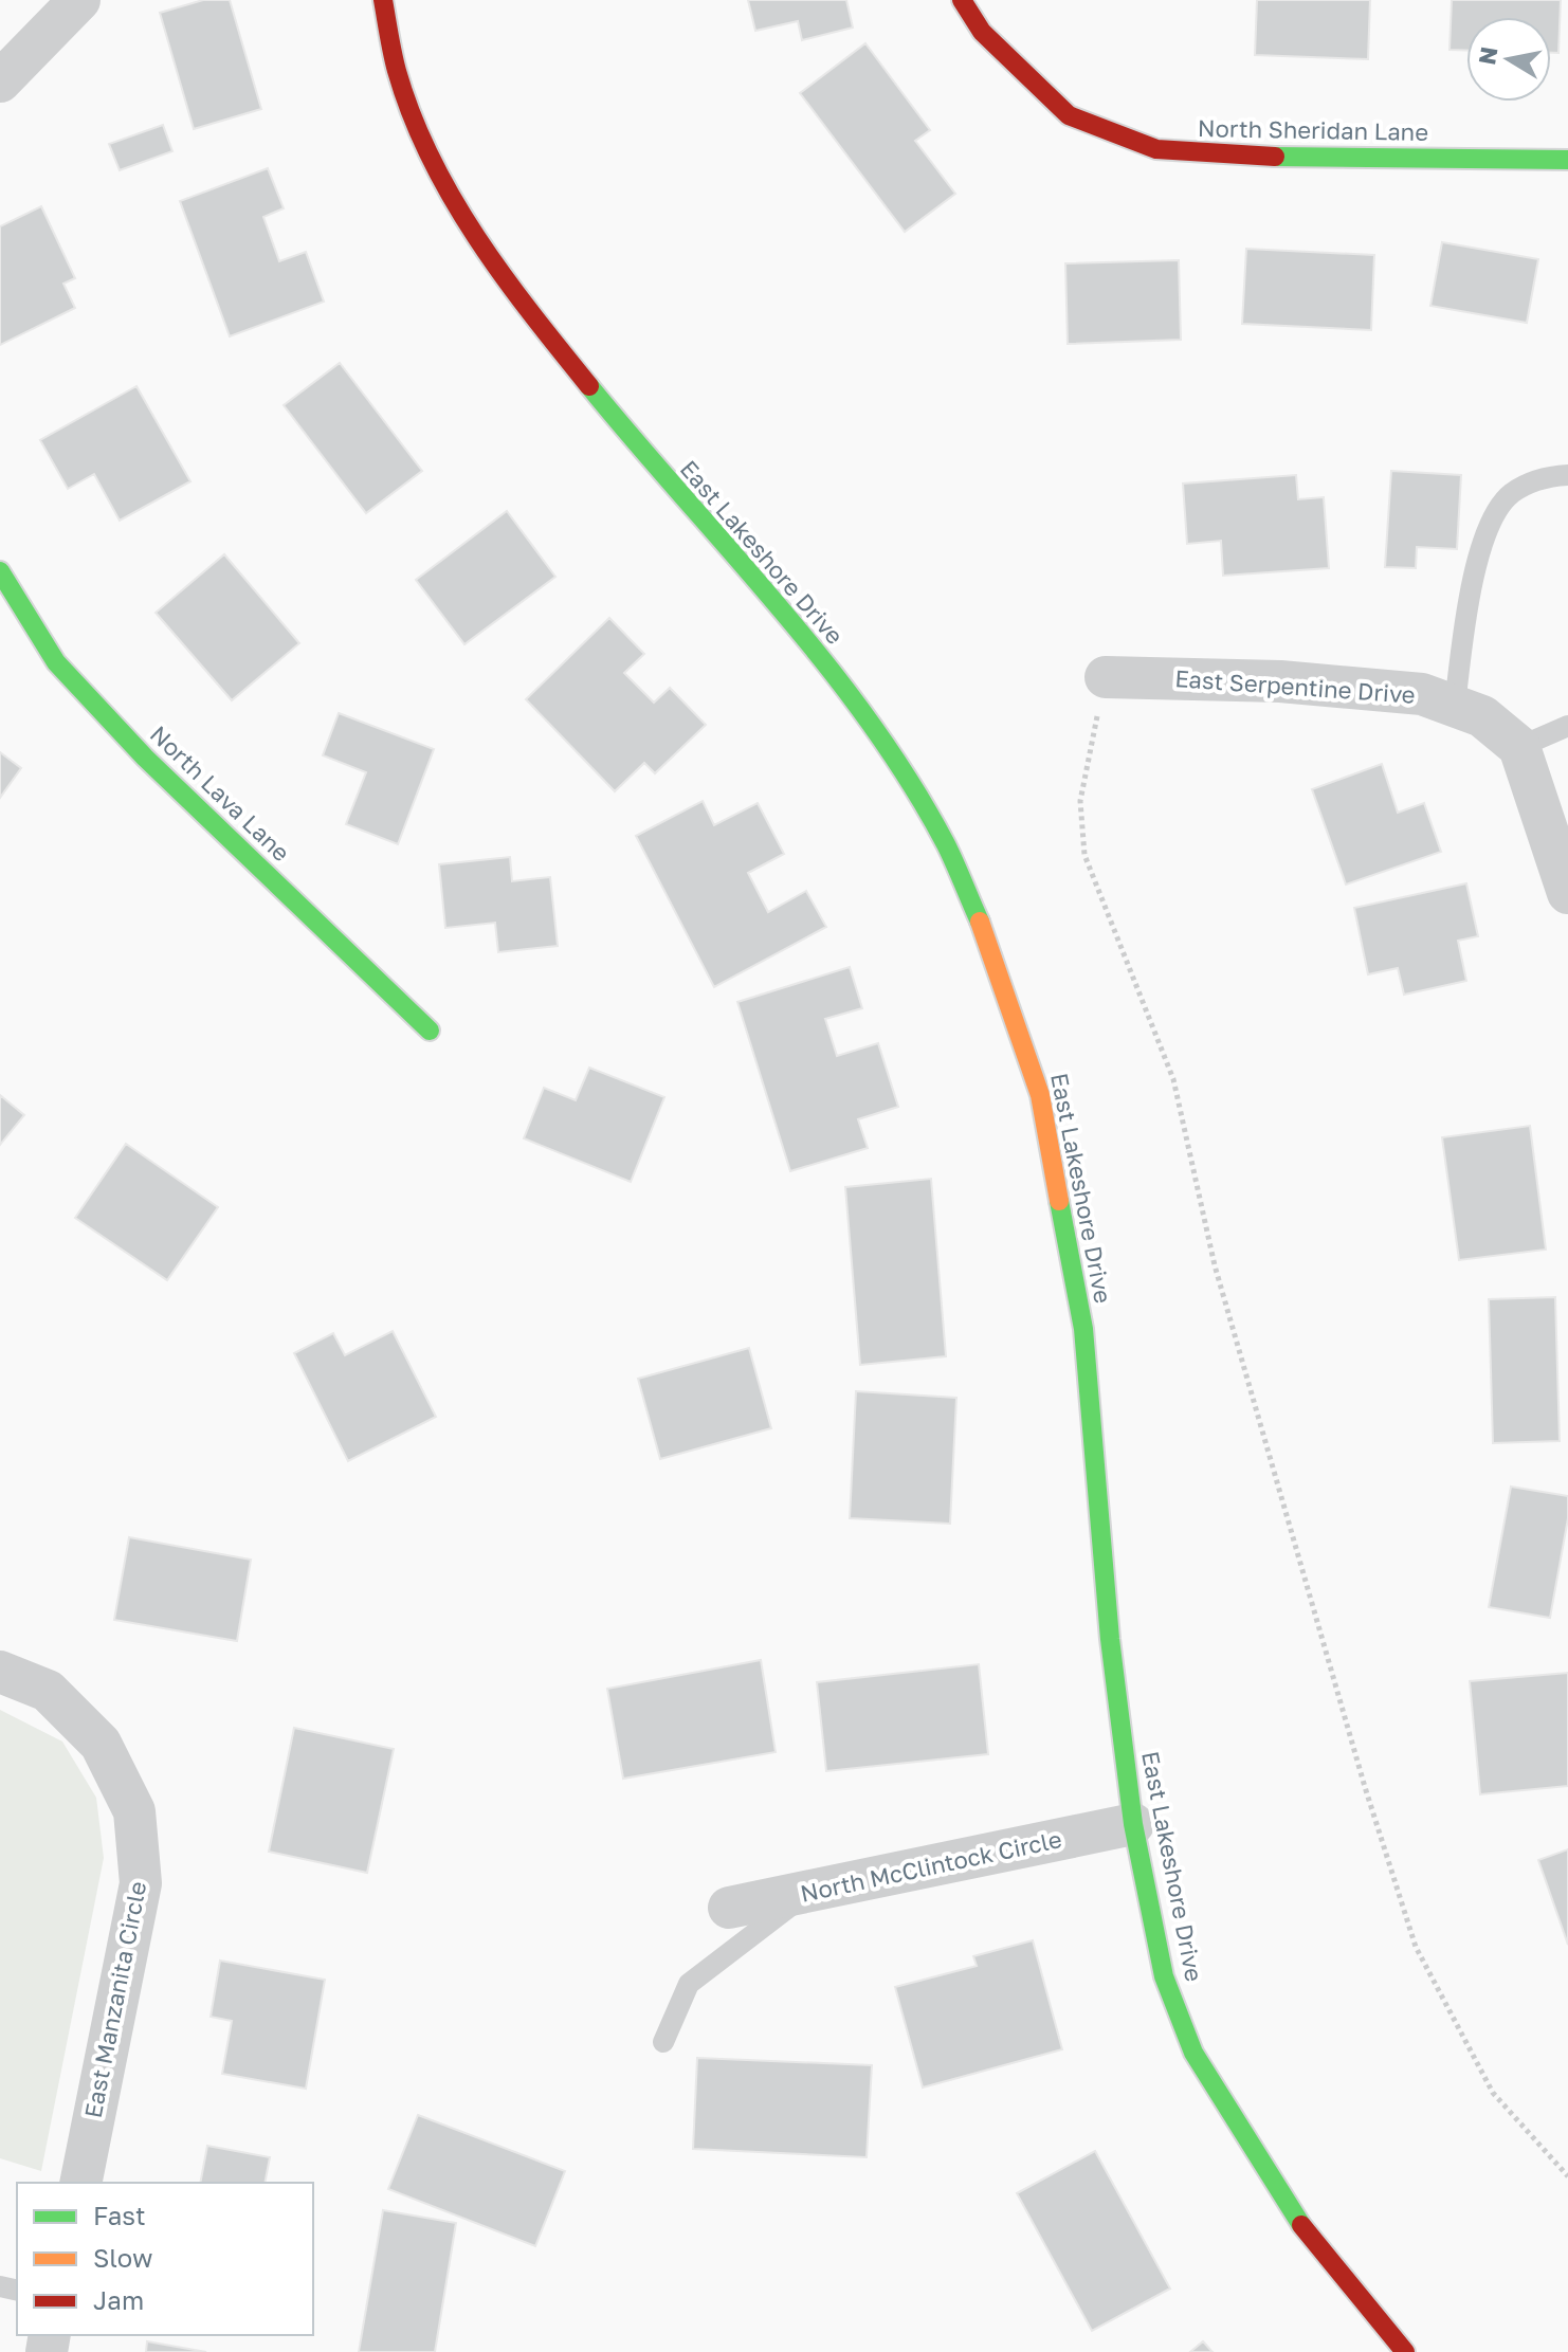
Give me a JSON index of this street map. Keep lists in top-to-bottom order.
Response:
{
  "streets": {
    "main road": ["North Sheridan Lane", "East Lakeshore Drive", "North Lava Lane"],
    "street": ["East Serpentine Drive", "North McClintock Circle", "East Manzanita Circle"]
  },
  "crossings": [
    ["East Lakeshore Drive", "North McClintock Circle"]
  ],
  "legend": ["Fast", "Slow", "Jam"],
  "north": "left"
}
